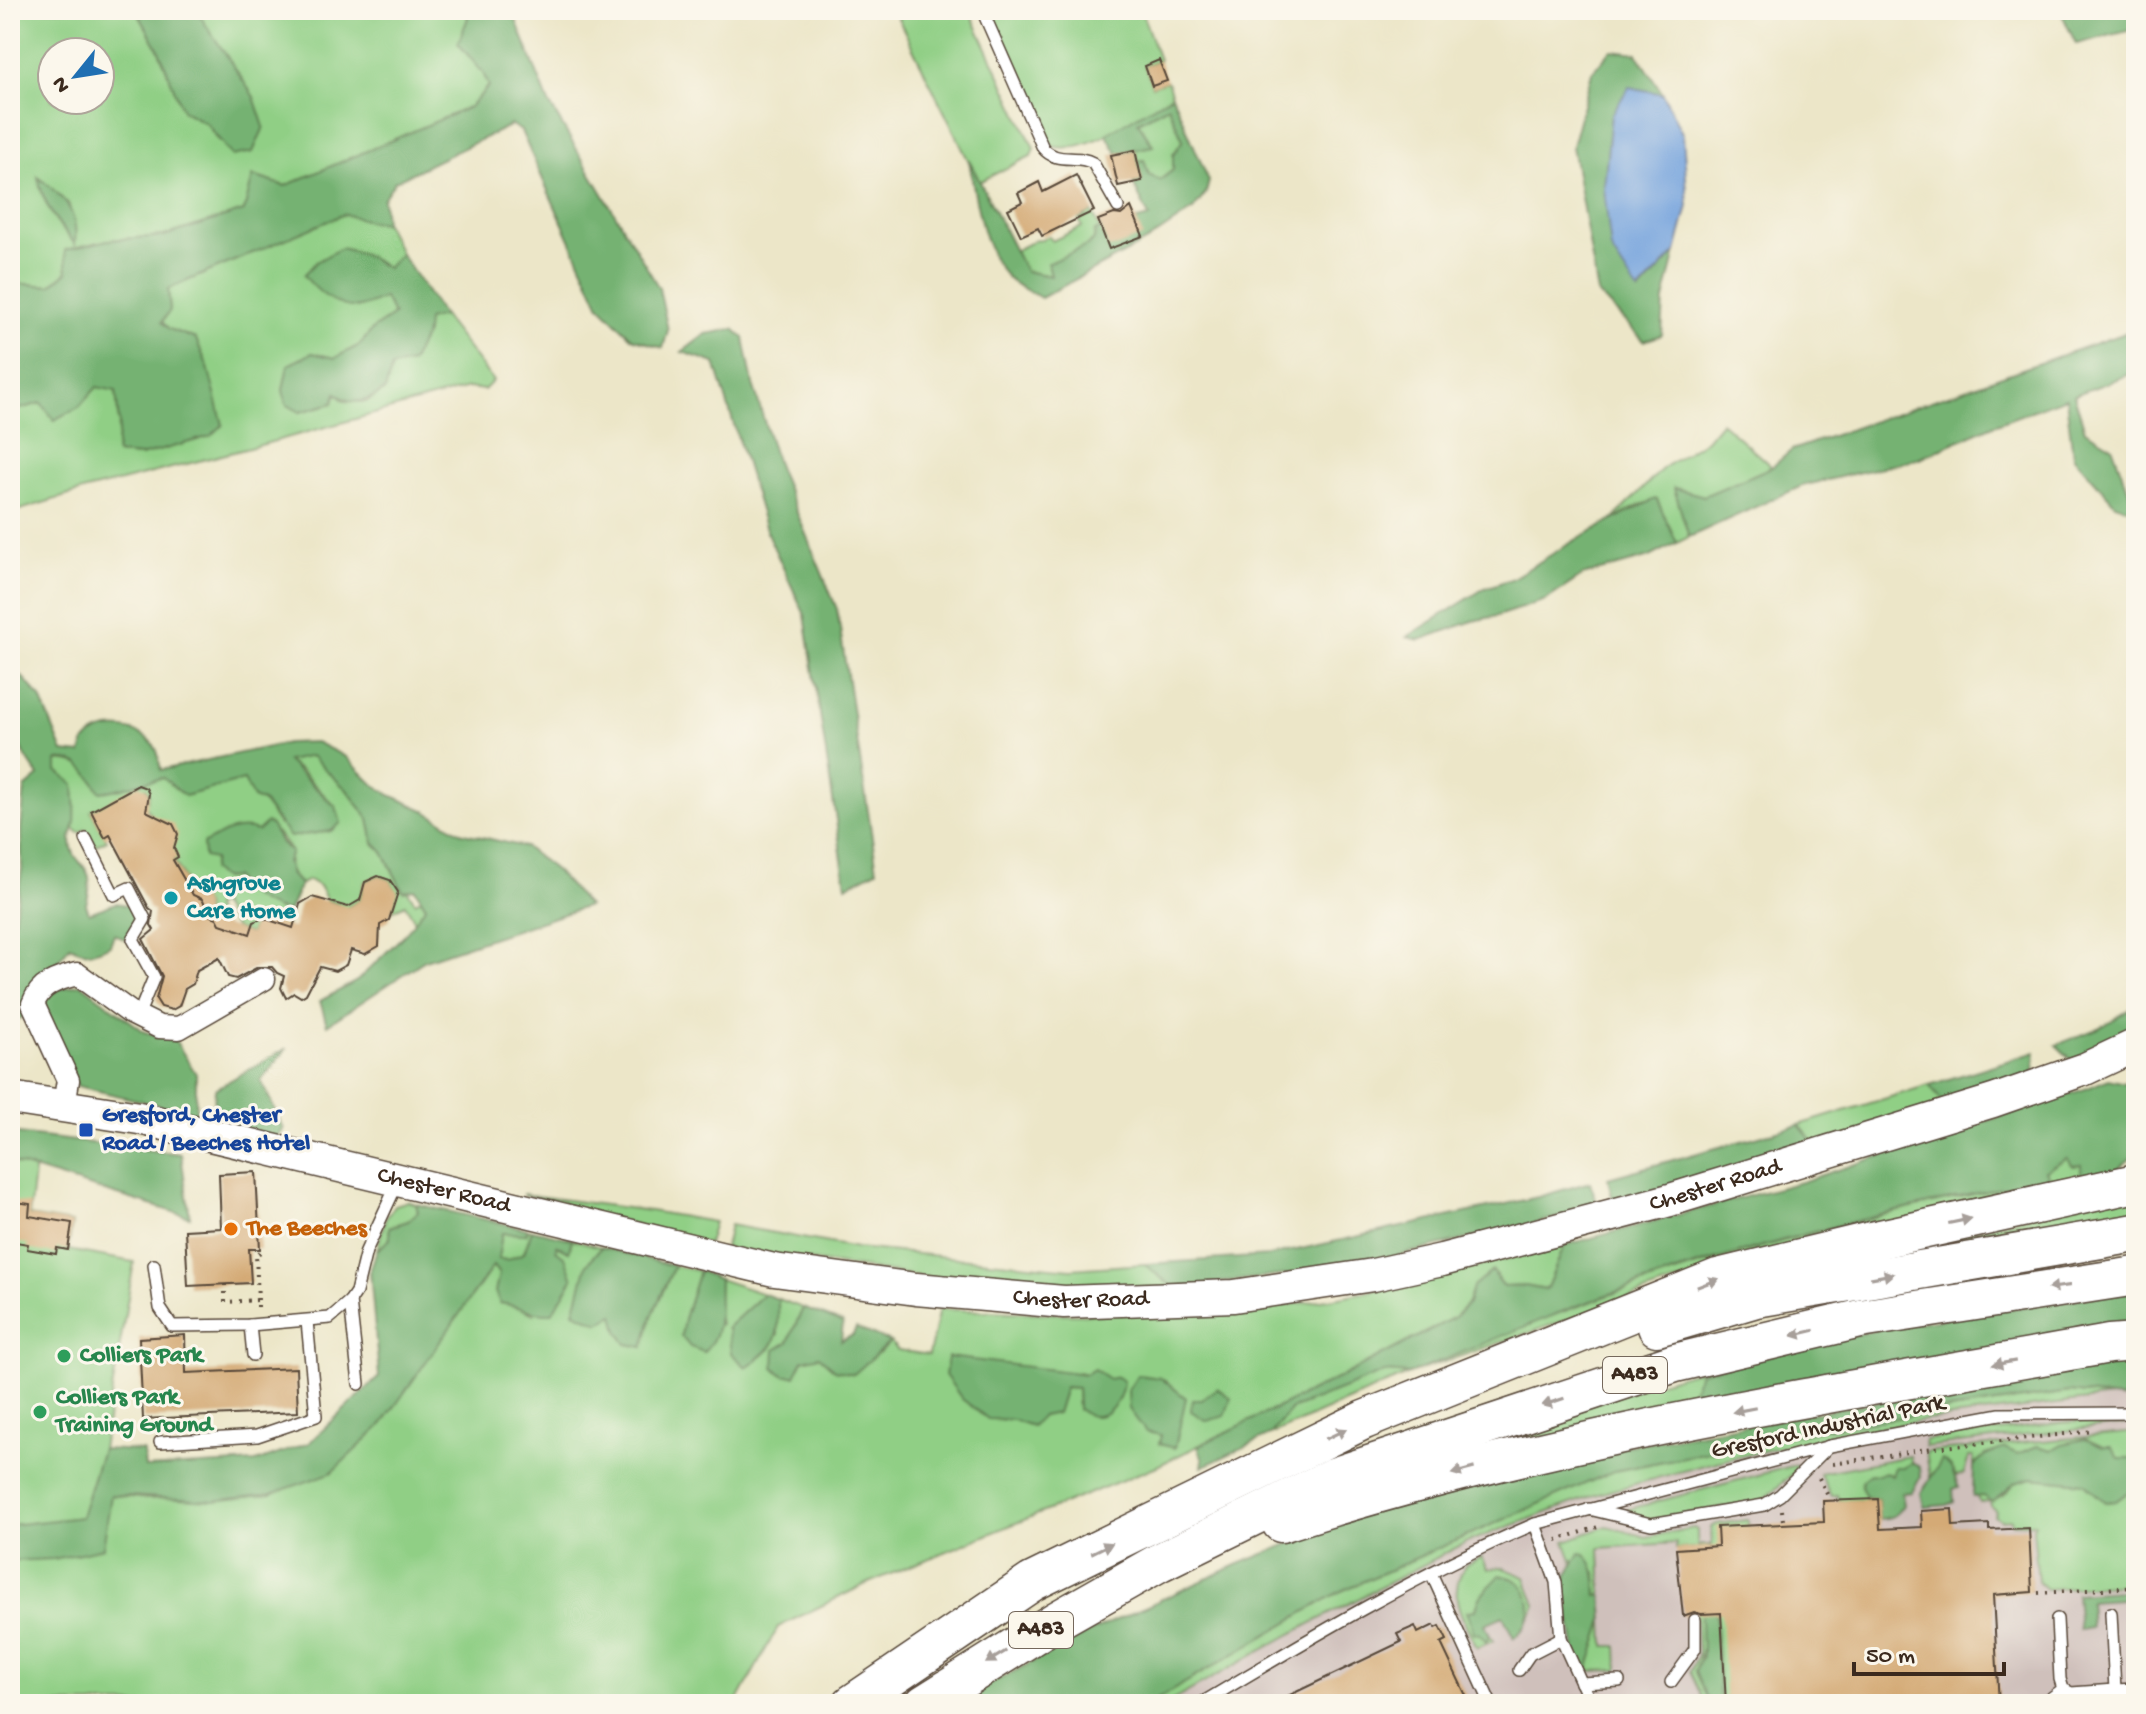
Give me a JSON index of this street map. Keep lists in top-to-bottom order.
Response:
{
  "streets": {
    "highway": ["A483"],
    "main road": ["Chester Road"],
    "lane": ["Gresford Industrial Park"]
  },
  "places": {
    "other": [
      "Ashgrove Care Home",
      "The Beeches",
      "Colliers Park",
      "Colliers Park Training Ground"
    ],
    "transit": ["Gresford, Chester Road / Beeches Hotel"]
  },
  "scale_bar": "50 m",
  "north": "bottom left"
}
